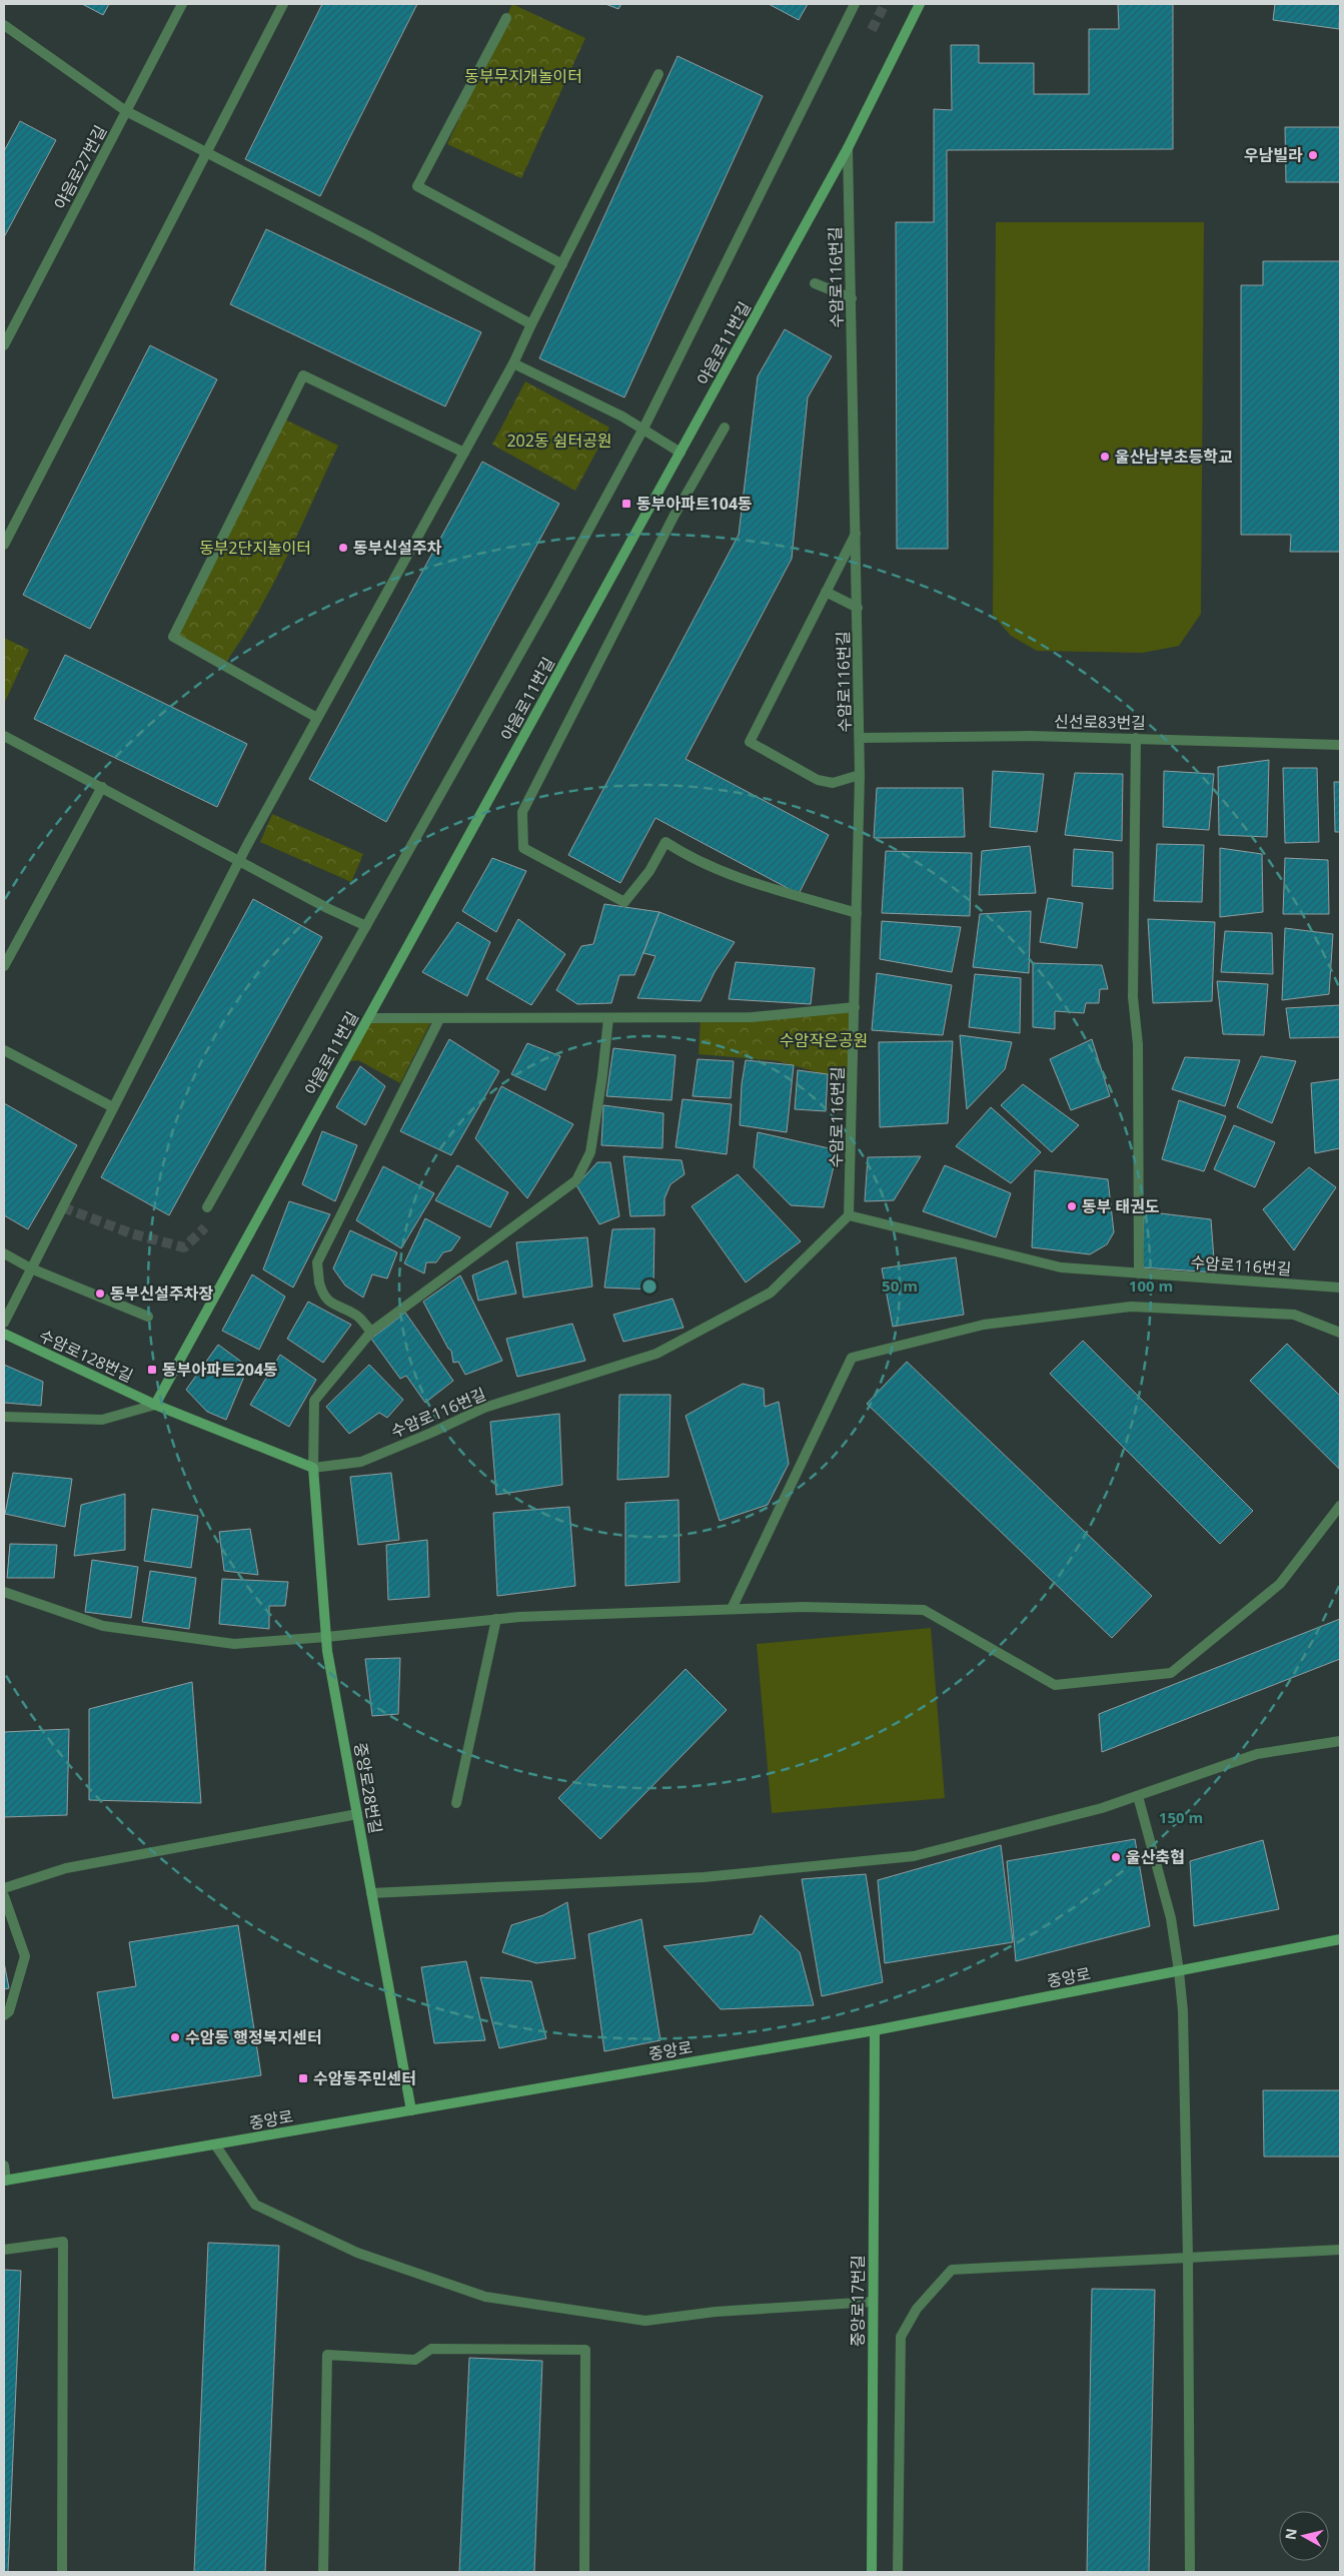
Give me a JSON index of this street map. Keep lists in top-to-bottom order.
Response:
{
  "streets": {
    "street": [
      "야음로27번길",
      "수암로116번길",
      "야음로11번길",
      "신선로83번길",
      "수암로128번길",
      "중앙로28번길",
      "중앙로",
      "중앙로17번길"
    ]
  },
  "crossings": [
    ["수암로116번길", "야음로11번길"],
    ["수암로116번길", "신선로83번길"],
    ["수암로116번길", "수암로128번길"],
    ["수암로116번길", "중앙로28번길"],
    ["야음로11번길", "수암로128번길"],
    ["중앙로28번길", "중앙로"],
    ["중앙로", "중앙로17번길"]
  ],
  "parks": [
    "동부무지개놀이터",
    "202동 쉼터공원",
    "동부2단지놀이터",
    "수암작은공원"
  ],
  "places": {
    "other": [
      "우남빌라",
      "울산남부초등학교",
      "동부신설주차",
      "동부 태권도",
      "동부신설주차장",
      "울산축협",
      "수암동 행정복지센터"
    ],
    "transit": ["동부아파트104동", "동부아파트204동", "수암동주민센터"]
  },
  "north": "left",
  "rings": ["50 m", "100 m", "150 m"]
}
